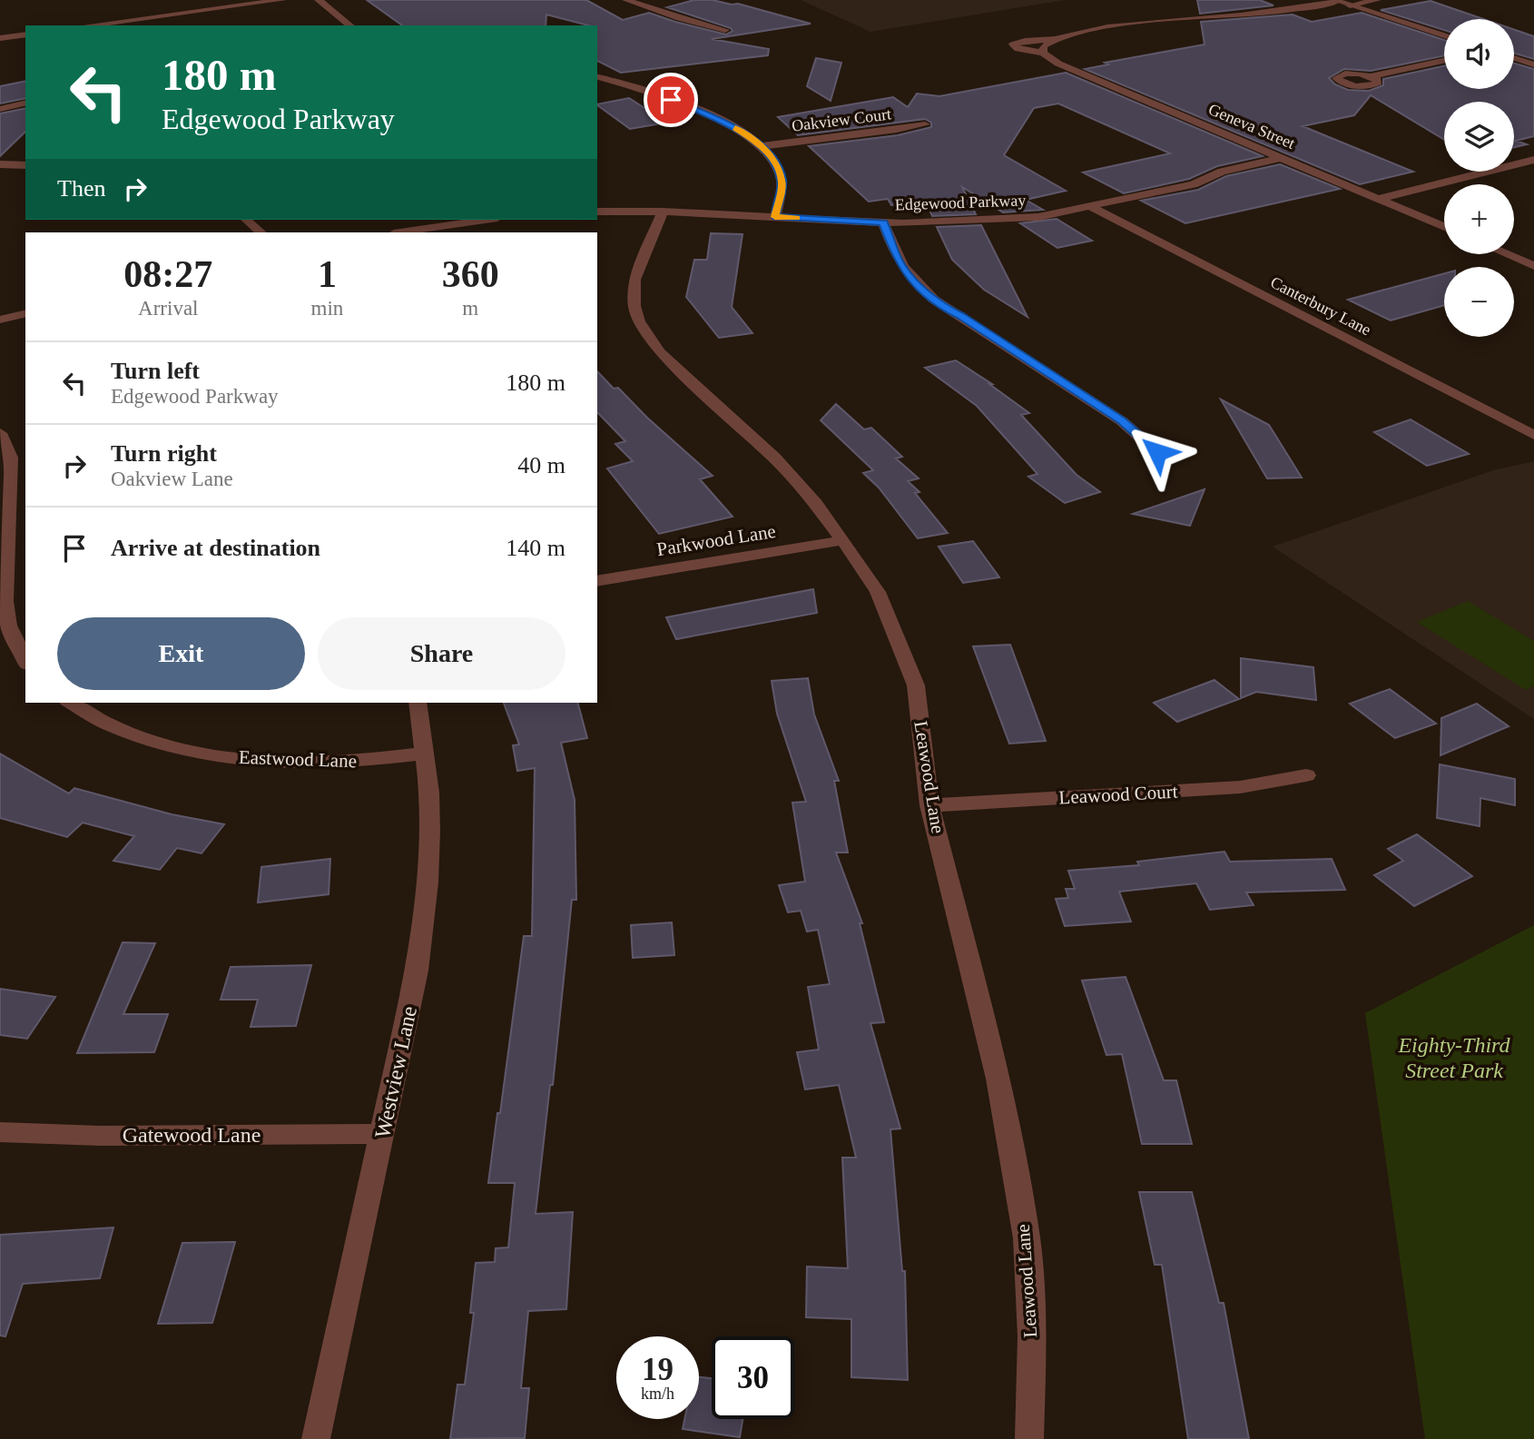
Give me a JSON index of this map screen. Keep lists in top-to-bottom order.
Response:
{
  "streets": {
    "street": [
      "Oakview Court",
      "Geneva Street",
      "Edgewood Parkway",
      "Canterbury Lane",
      "Parkwood Lane",
      "Eastwood Lane",
      "Leawood Lane",
      "Leawood Court",
      "Westview Lane",
      "Gatewood Lane"
    ]
  },
  "crossings": [
    ["Geneva Street", "Edgewood Parkway"],
    ["Edgewood Parkway", "Canterbury Lane"],
    ["Edgewood Parkway", "Leawood Lane"],
    ["Parkwood Lane", "Leawood Lane"],
    ["Eastwood Lane", "Westview Lane"],
    ["Leawood Lane", "Leawood Court"],
    ["Westview Lane", "Gatewood Lane"]
  ],
  "parks": ["Eighty-Third Street Park"],
  "page": {
    "map_buttons": ["+", "−"],
    "turn": ["180 m", "Edgewood Parkway"],
    "then": "Then",
    "eta": [
      "08:27",
      "Arrival",
      "1",
      "min",
      "360",
      "m"
    ],
    "list": [
      {
        "name": "Turn left",
        "note": "Edgewood Parkway",
        "value": "180 m"
      },
      {
        "name": "Turn right",
        "note": "Oakview Lane",
        "value": "40 m"
      },
      {
        "name": "Arrive at destination",
        "value": "140 m"
      }
    ],
    "buttons": ["Exit", "Share"],
    "speed": "19 km/h",
    "limit": "30"
  }
}
